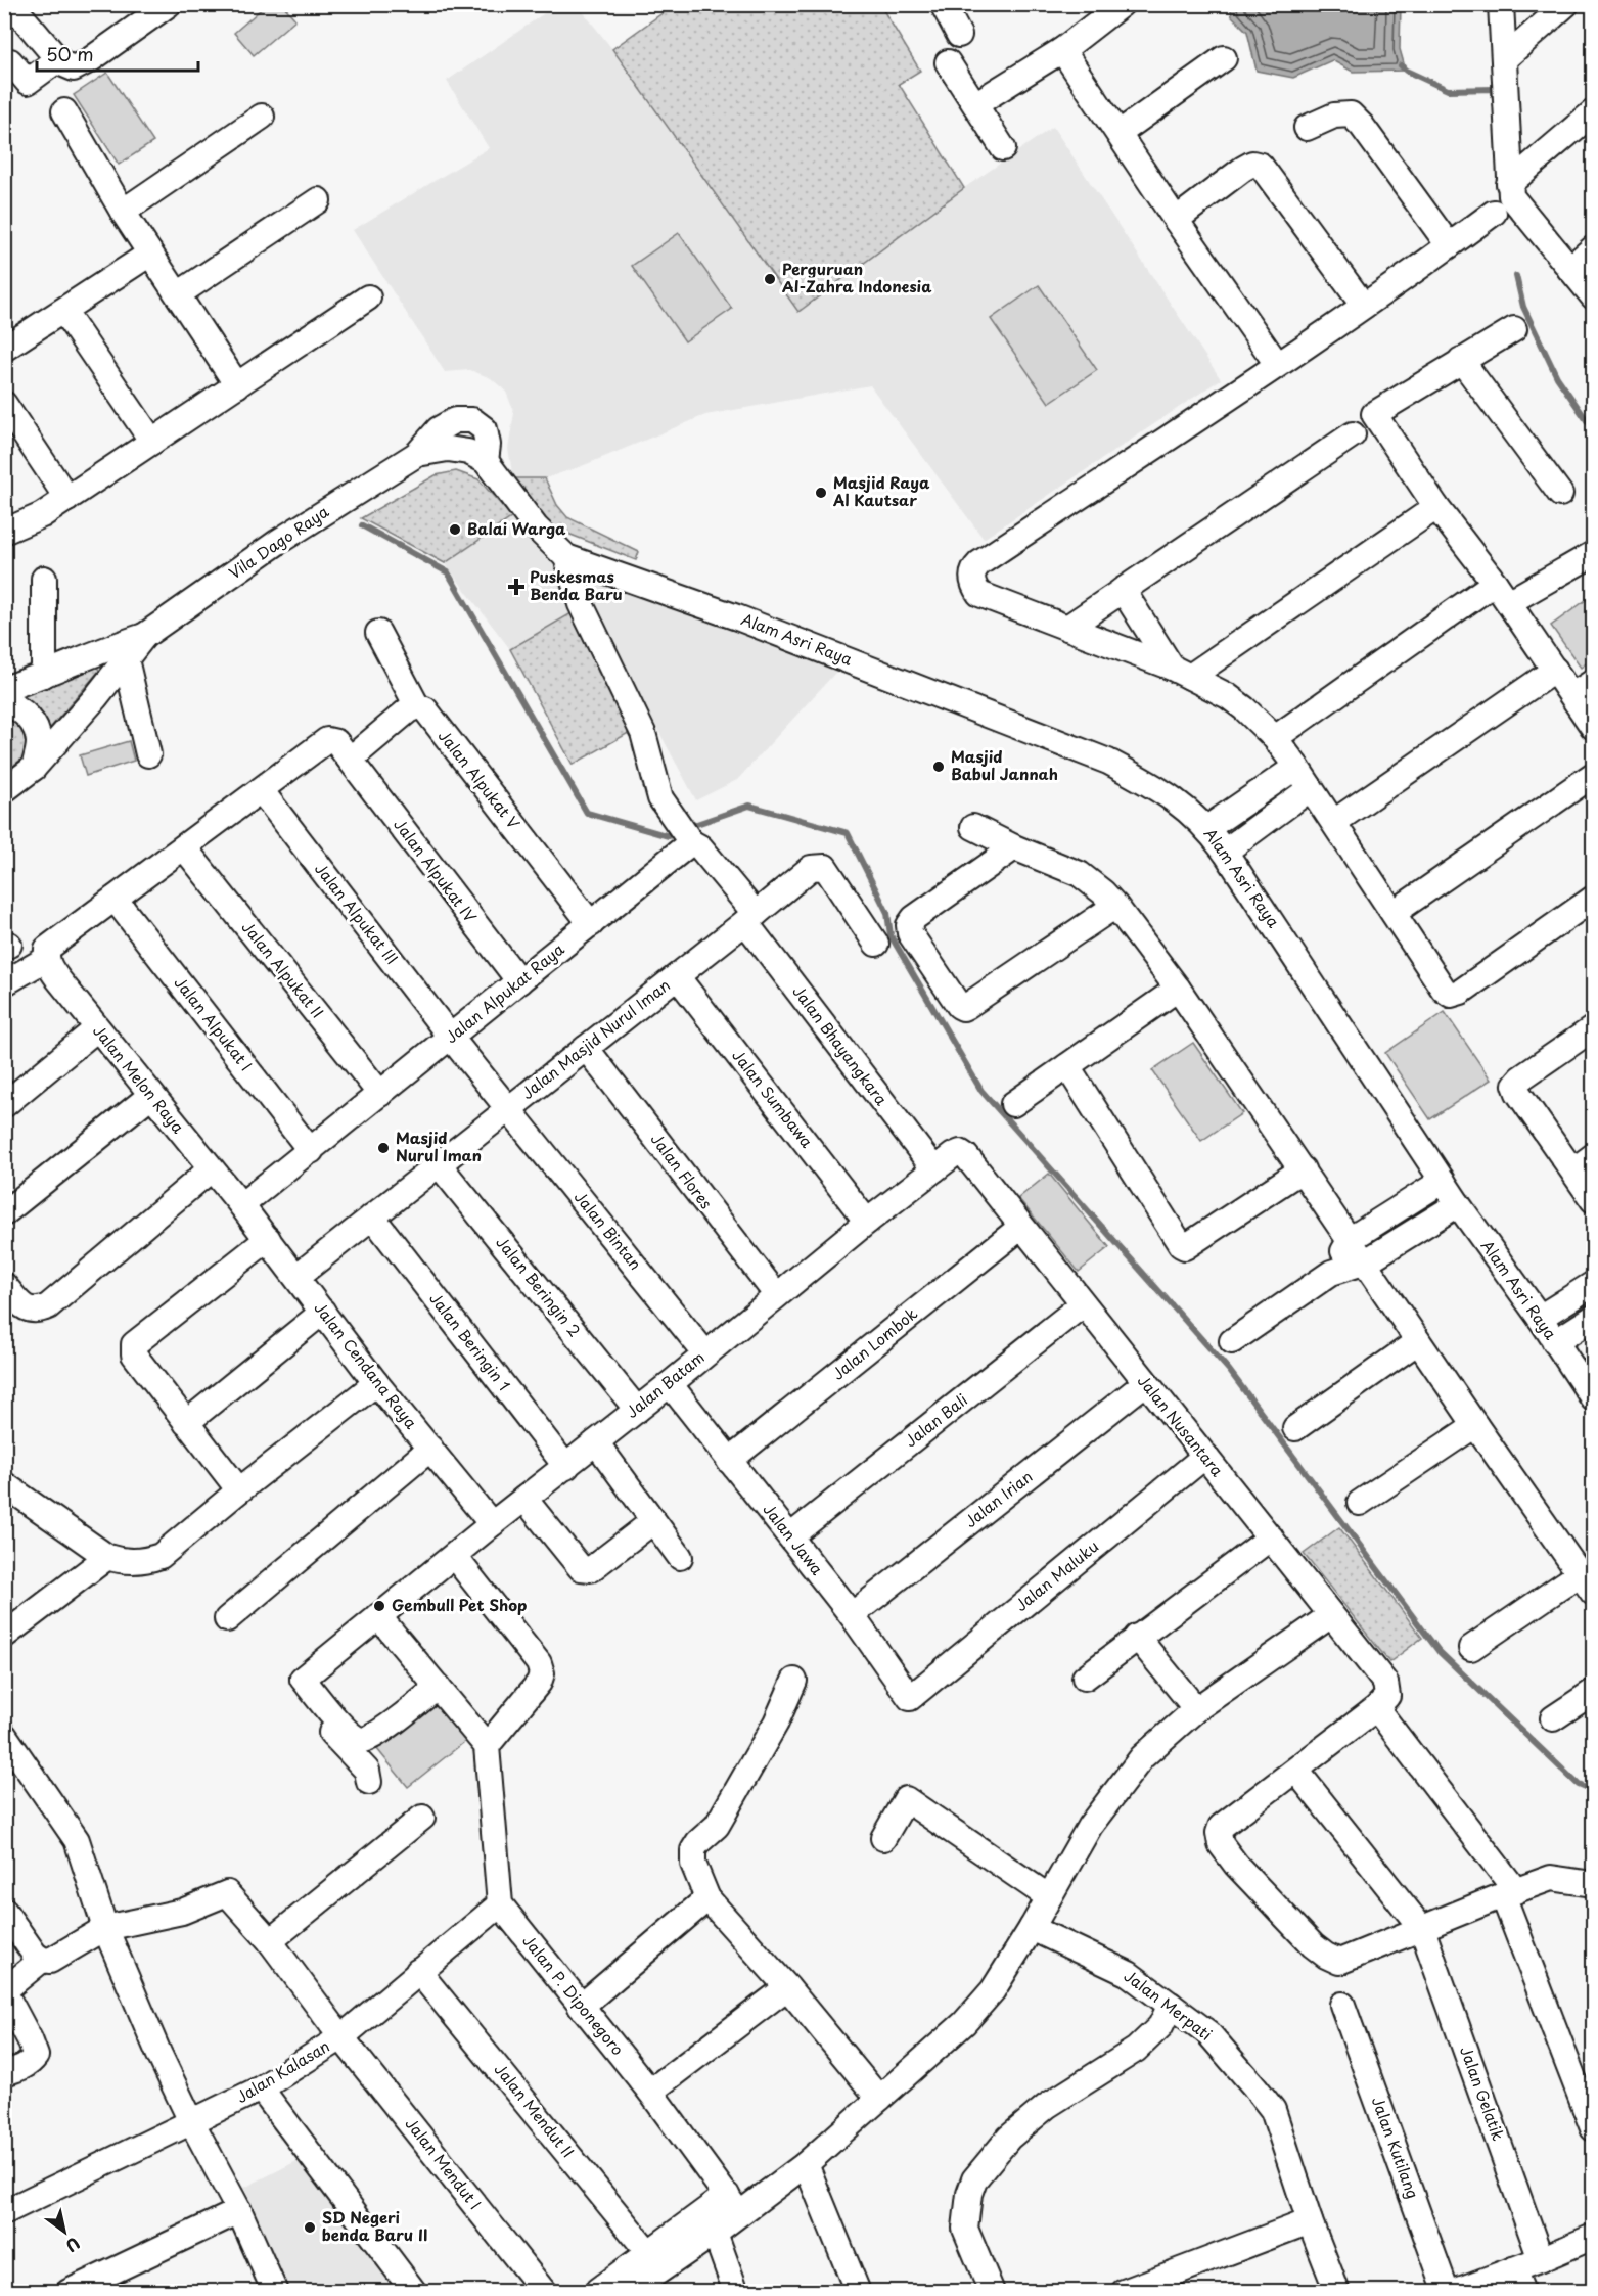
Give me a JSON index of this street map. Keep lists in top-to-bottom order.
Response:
{
  "streets": {
    "street": [
      "Vila Dago Raya",
      "Alam Asri Raya",
      "Jalan Alpukat V",
      "Jalan Alpukat IV",
      "Jalan Alpukat III",
      "Jalan Alpukat II",
      "Jalan Alpukat Raya",
      "Jalan Alpukat I",
      "Jalan Masjid Nurul Iman",
      "Jalan Bhayangkara",
      "Jalan Melon Raya",
      "Jalan Sumbawa",
      "Jalan Flores",
      "Jalan Bintan",
      "Jalan Beringin 2",
      "Jalan Beringin 1",
      "Jalan Lombok",
      "Jalan Cendana Raya",
      "Jalan Batam",
      "Jalan Bali",
      "Jalan Nusantara",
      "Jalan Irian",
      "Jalan Jawa",
      "Jalan Maluku",
      "Jalan P. Diponegoro",
      "Jalan Merpati",
      "Jalan Kalasan",
      "Jalan Gelatik",
      "Jalan Mendut II",
      "Jalan Kutilang",
      "Jalan Mendut I"
    ]
  },
  "crossings": [
    ["Vila Dago Raya", "Alam Asri Raya"],
    ["Jalan Alpukat V", "Jalan Alpukat Raya"],
    ["Jalan Alpukat IV", "Jalan Alpukat III"],
    ["Jalan Alpukat IV", "Jalan Alpukat Raya"],
    ["Jalan Alpukat III", "Jalan Alpukat Raya"],
    ["Jalan Alpukat III", "Jalan Masjid Nurul Iman"],
    ["Jalan Alpukat III", "Jalan Bintan"],
    ["Jalan Alpukat II", "Jalan Alpukat Raya"],
    ["Jalan Alpukat Raya", "Jalan Alpukat I"],
    ["Jalan Alpukat Raya", "Jalan Melon Raya"],
    ["Jalan Alpukat Raya", "Jalan Cendana Raya"],
    ["Jalan Masjid Nurul Iman", "Jalan Bhayangkara"],
    ["Jalan Masjid Nurul Iman", "Jalan Sumbawa"],
    ["Jalan Masjid Nurul Iman", "Jalan Flores"],
    ["Jalan Masjid Nurul Iman", "Jalan Bintan"],
    ["Jalan Masjid Nurul Iman", "Jalan Beringin 2"],
    ["Jalan Masjid Nurul Iman", "Jalan Beringin 1"],
    ["Jalan Masjid Nurul Iman", "Jalan Cendana Raya"],
    ["Jalan Bhayangkara", "Jalan Batam"],
    ["Jalan Bhayangkara", "Jalan Nusantara"],
    ["Jalan Melon Raya", "Jalan Cendana Raya"],
    ["Jalan Sumbawa", "Jalan Batam"],
    ["Jalan Flores", "Jalan Batam"],
    ["Jalan Bintan", "Jalan Batam"],
    ["Jalan Beringin 2", "Jalan Batam"],
    ["Jalan Beringin 1", "Jalan Batam"],
    ["Jalan Lombok", "Jalan Nusantara"],
    ["Jalan Lombok", "Jalan Jawa"],
    ["Jalan Cendana Raya", "Jalan Batam"],
    ["Jalan Batam", "Jalan Nusantara"],
    ["Jalan Batam", "Jalan Jawa"],
    ["Jalan Bali", "Jalan Nusantara"],
    ["Jalan Bali", "Jalan Jawa"],
    ["Jalan Nusantara", "Jalan Irian"],
    ["Jalan Nusantara", "Jalan Maluku"],
    ["Jalan Irian", "Jalan Jawa"],
    ["Jalan Jawa", "Jalan Maluku"],
    ["Jalan P. Diponegoro", "Jalan Kalasan"],
    ["Jalan Kalasan", "Jalan Mendut II"],
    ["Jalan Kalasan", "Jalan Mendut I"]
  ],
  "places": {
    "other": [
      "Perguruan Al-Zahra Indonesia",
      "Masjid Raya Al Kautsar",
      "Balai Warga",
      "Masjid Babul Jannah",
      "Masjid Nurul Iman",
      "Gembull Pet Shop",
      "SD Negeri benda Baru II"
    ],
    "health": ["Puskesmas Benda Baru"]
  },
  "scale_bar": "50 m",
  "north": "bottom right"
}
